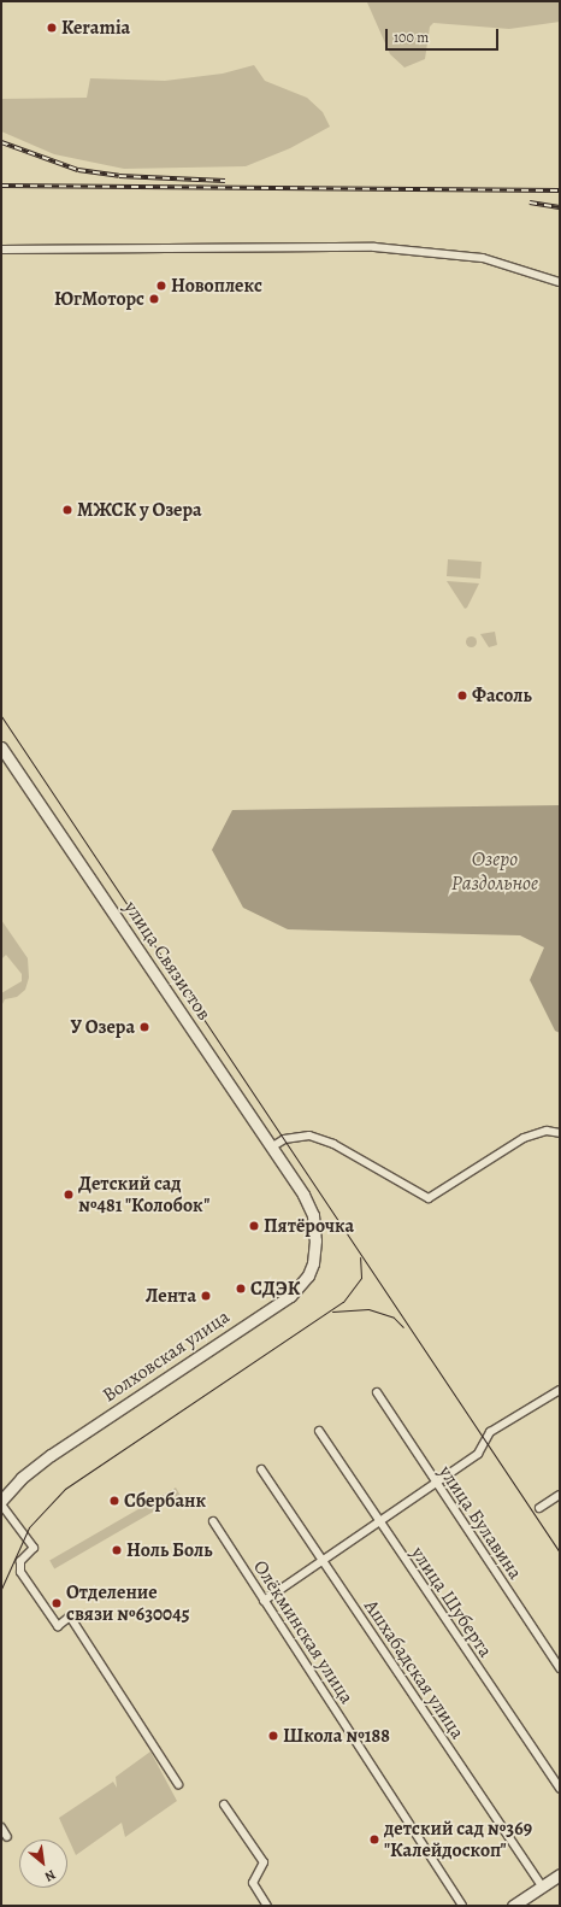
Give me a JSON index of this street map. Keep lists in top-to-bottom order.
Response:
{
  "streets": {
    "main road": ["улица Связистов", "Волховская улица"],
    "street": [
      "улица Булавина",
      "улица Шуберта",
      "Олёкминская улица",
      "Ашхабадская улица"
    ]
  },
  "crossings": [
    ["улица Связистов", "Волховская улица"]
  ],
  "water": ["Озеро Раздольное"],
  "places": [
    "Keramia",
    "Новоплекс",
    "ЮгМоторс",
    "МЖСК у Озера",
    "Фасоль",
    "У Озера",
    "Детский сад №481 \"Колобок\"",
    "Пятёрочка",
    "СДЭК",
    "Лента",
    "Сбербанк",
    "Ноль Боль",
    "Отделение связи №630045",
    "Школа №188",
    "детский сад №369 \"Калейдоскоп\""
  ],
  "scale_bar": "100 m",
  "north": "bottom right"
}
